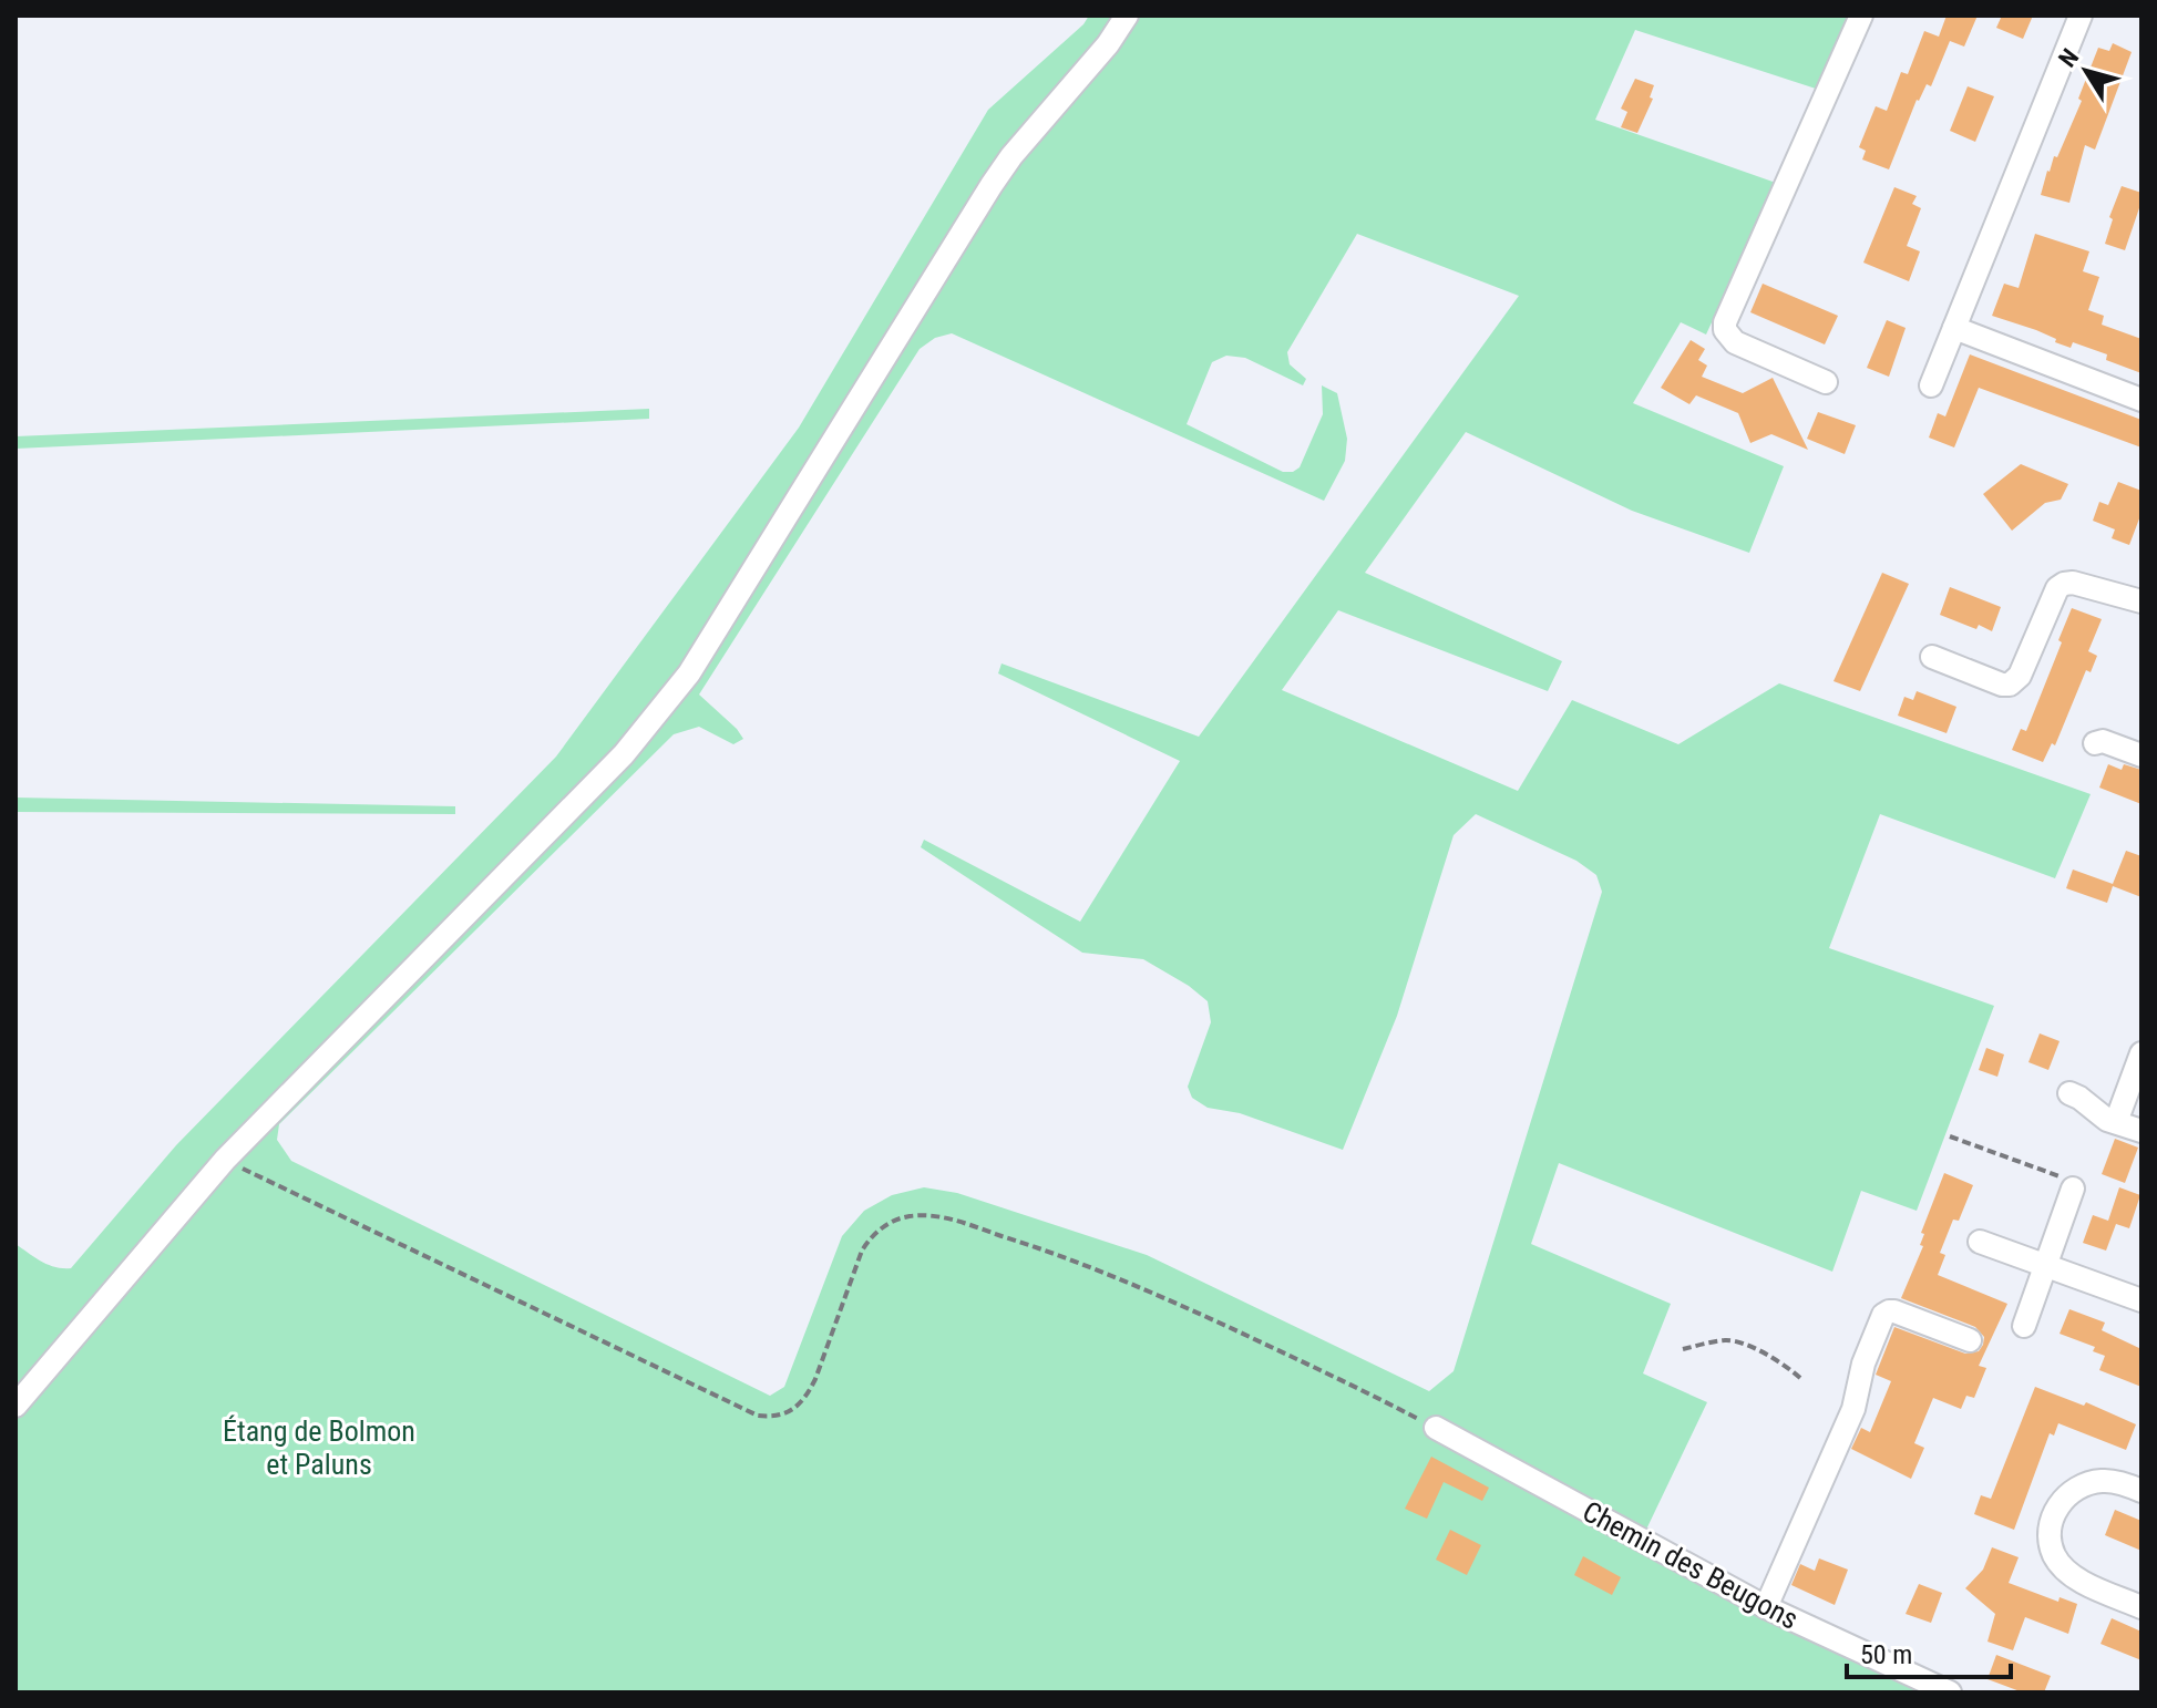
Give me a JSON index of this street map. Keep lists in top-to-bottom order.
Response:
{
  "streets": {
    "street": ["Chemin des Beugons"]
  },
  "parks": ["Étang de Bolmon et Paluns"],
  "scale_bar": "50 m",
  "north": "top left"
}
